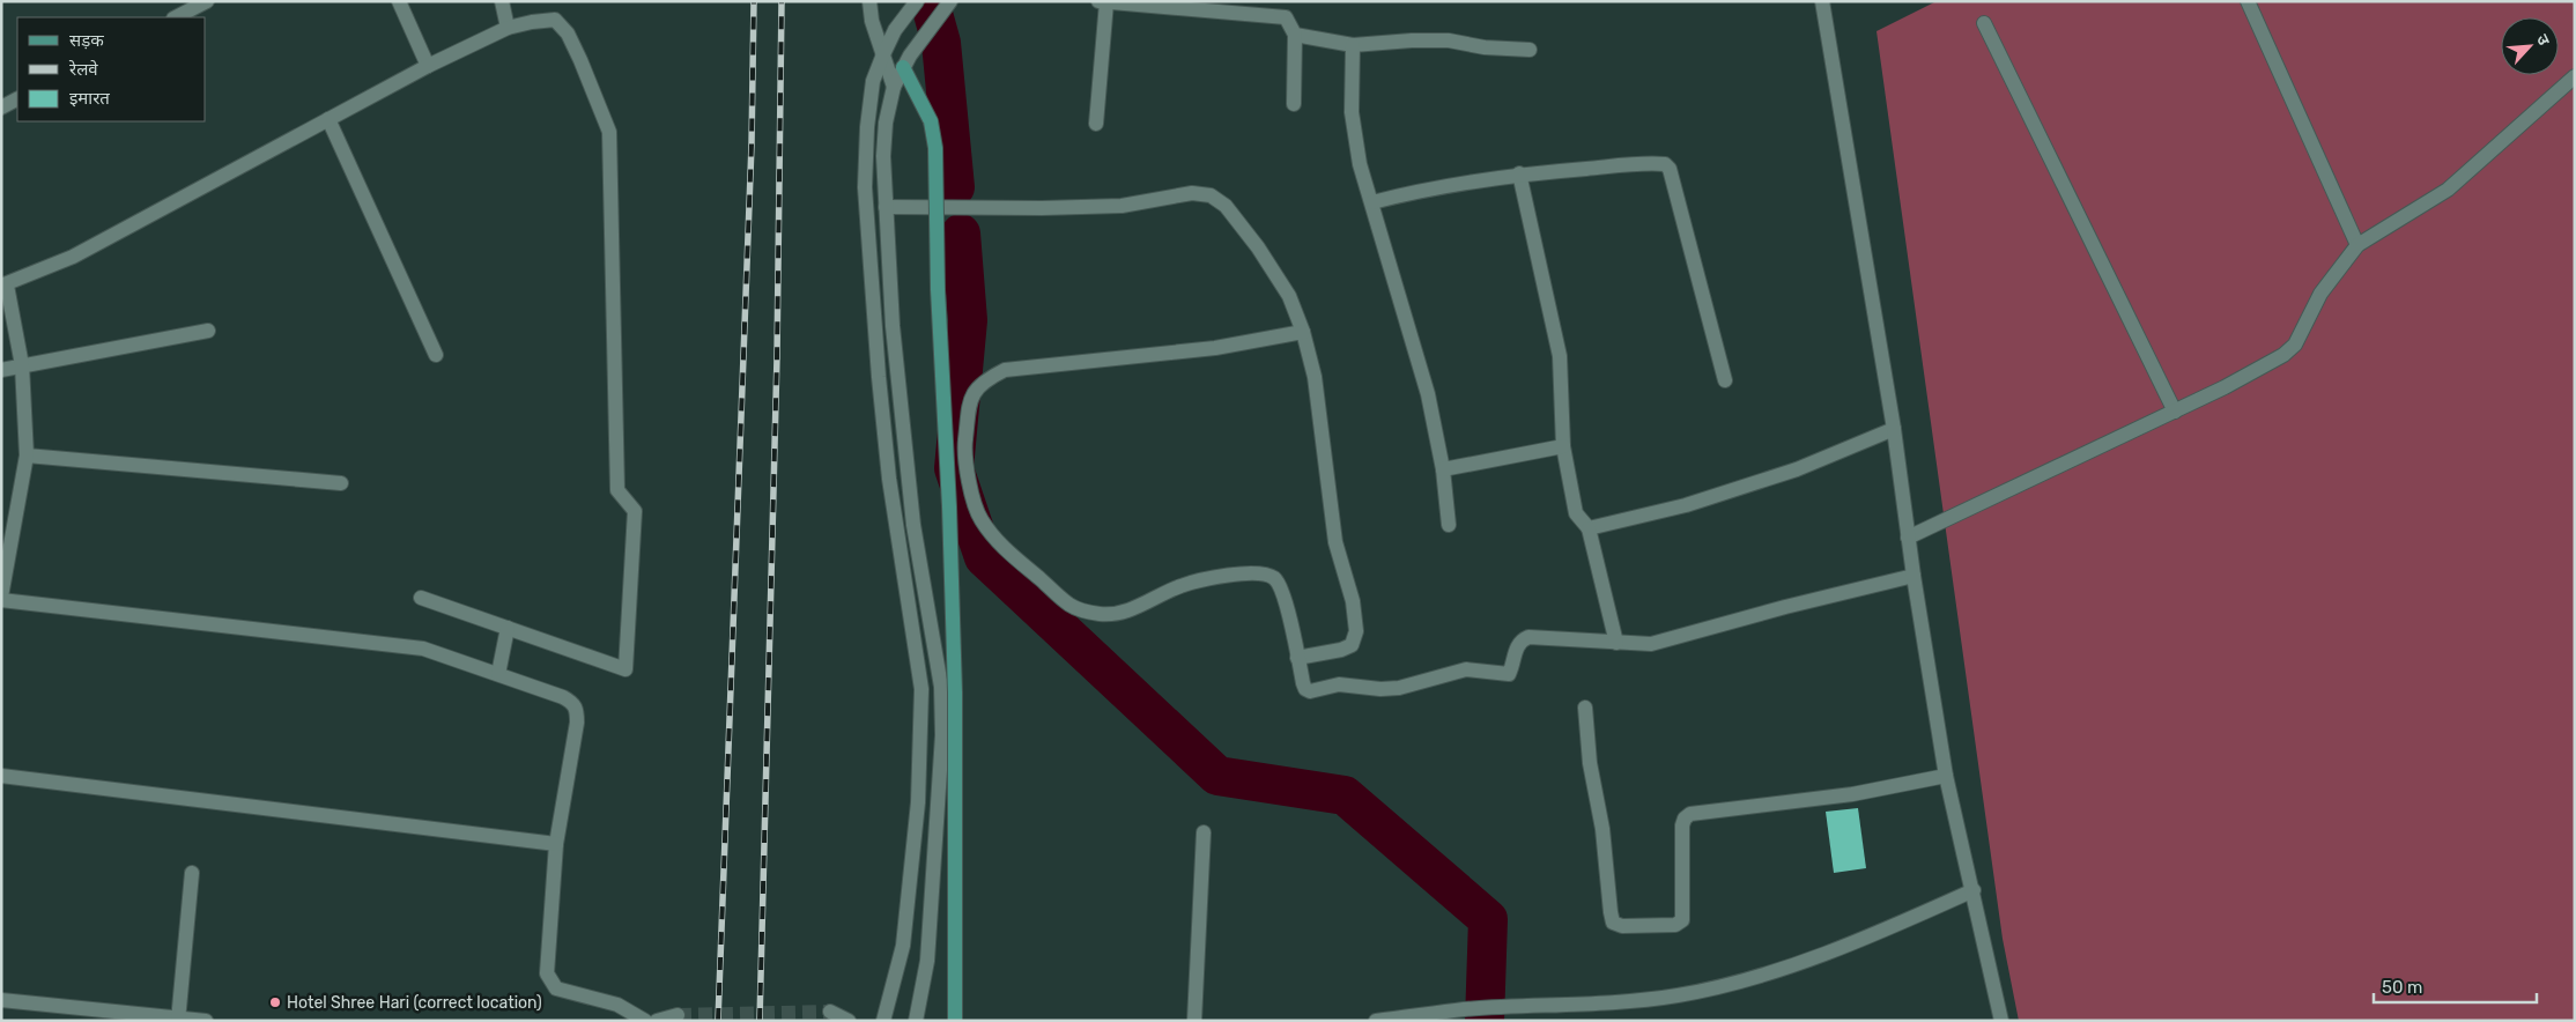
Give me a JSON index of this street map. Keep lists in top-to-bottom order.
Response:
{
  "places": ["Hotel Shree Hari (correct location)"],
  "legend": ["सड़क", "रेलवे", "इमारत"],
  "scale_bar": "50 m",
  "north": "top right"
}
